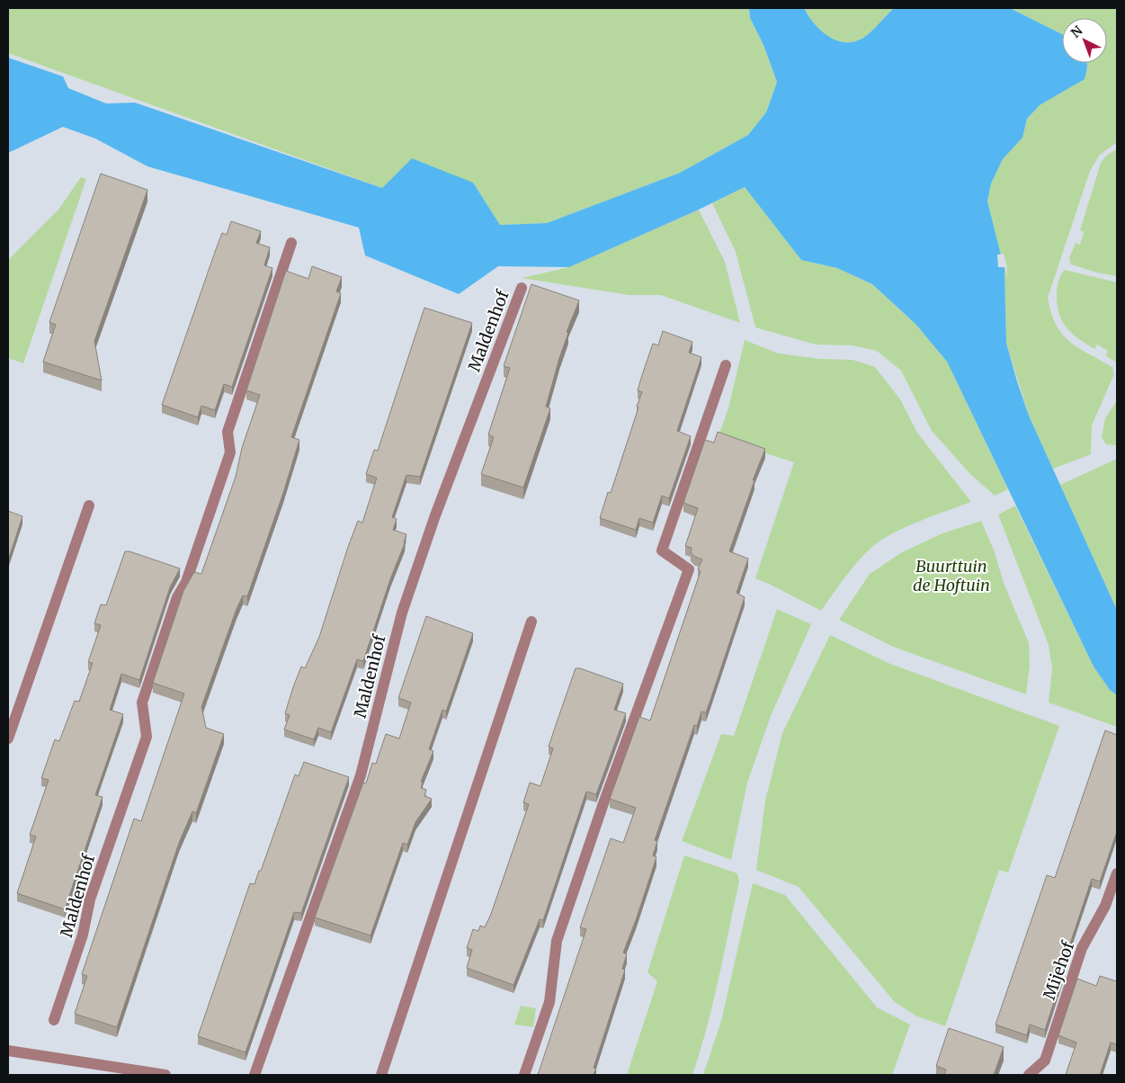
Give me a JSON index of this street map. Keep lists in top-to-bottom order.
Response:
{
  "streets": {
    "street": ["Maldenhof", "Mijehof"]
  },
  "parks": ["Buurttuin de Hoftuin"],
  "north": "top left"
}
